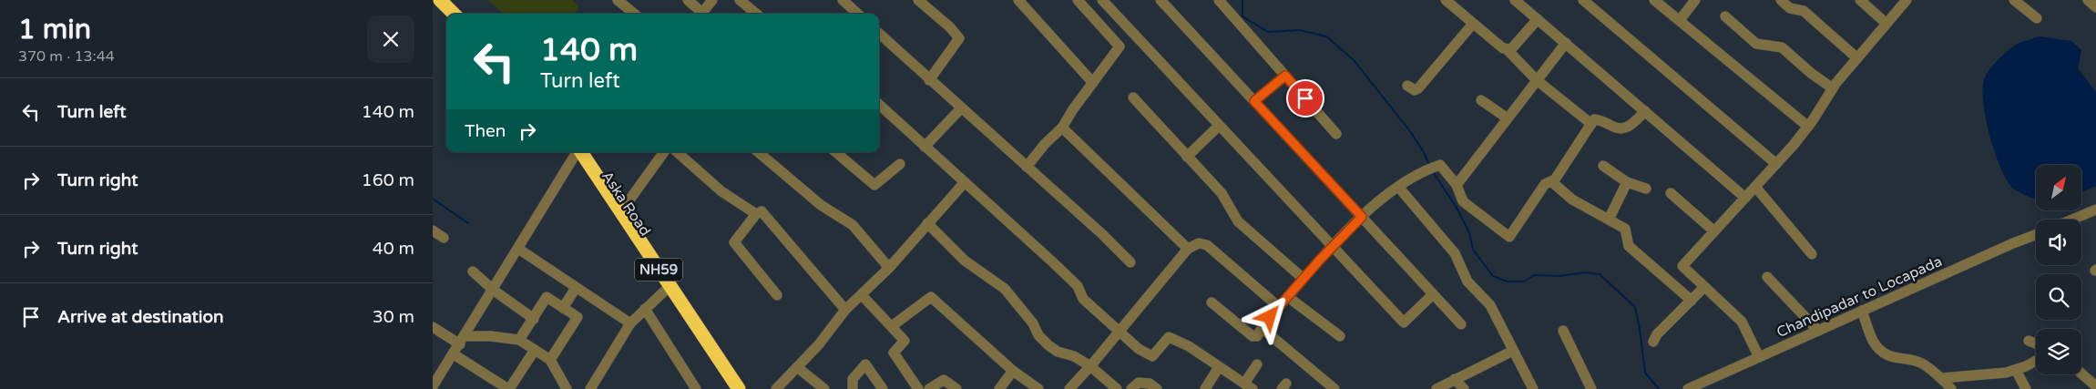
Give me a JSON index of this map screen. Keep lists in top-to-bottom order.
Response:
{
  "streets": {
    "highway": ["Aska Road", "NH59"],
    "street": ["Chandipadar to Locapada"]
  },
  "north": "top right",
  "page": {
    "heading": ["1 min", "370 m · 13:44"],
    "turn": ["140 m", "Turn left"],
    "list": [
      {
        "name": "Turn left",
        "value": "140 m"
      },
      {
        "name": "Turn right",
        "value": "160 m"
      },
      {
        "name": "Turn right",
        "value": "40 m"
      },
      {
        "name": "Arrive at destination",
        "value": "30 m"
      }
    ],
    "then": "Then"
  }
}
